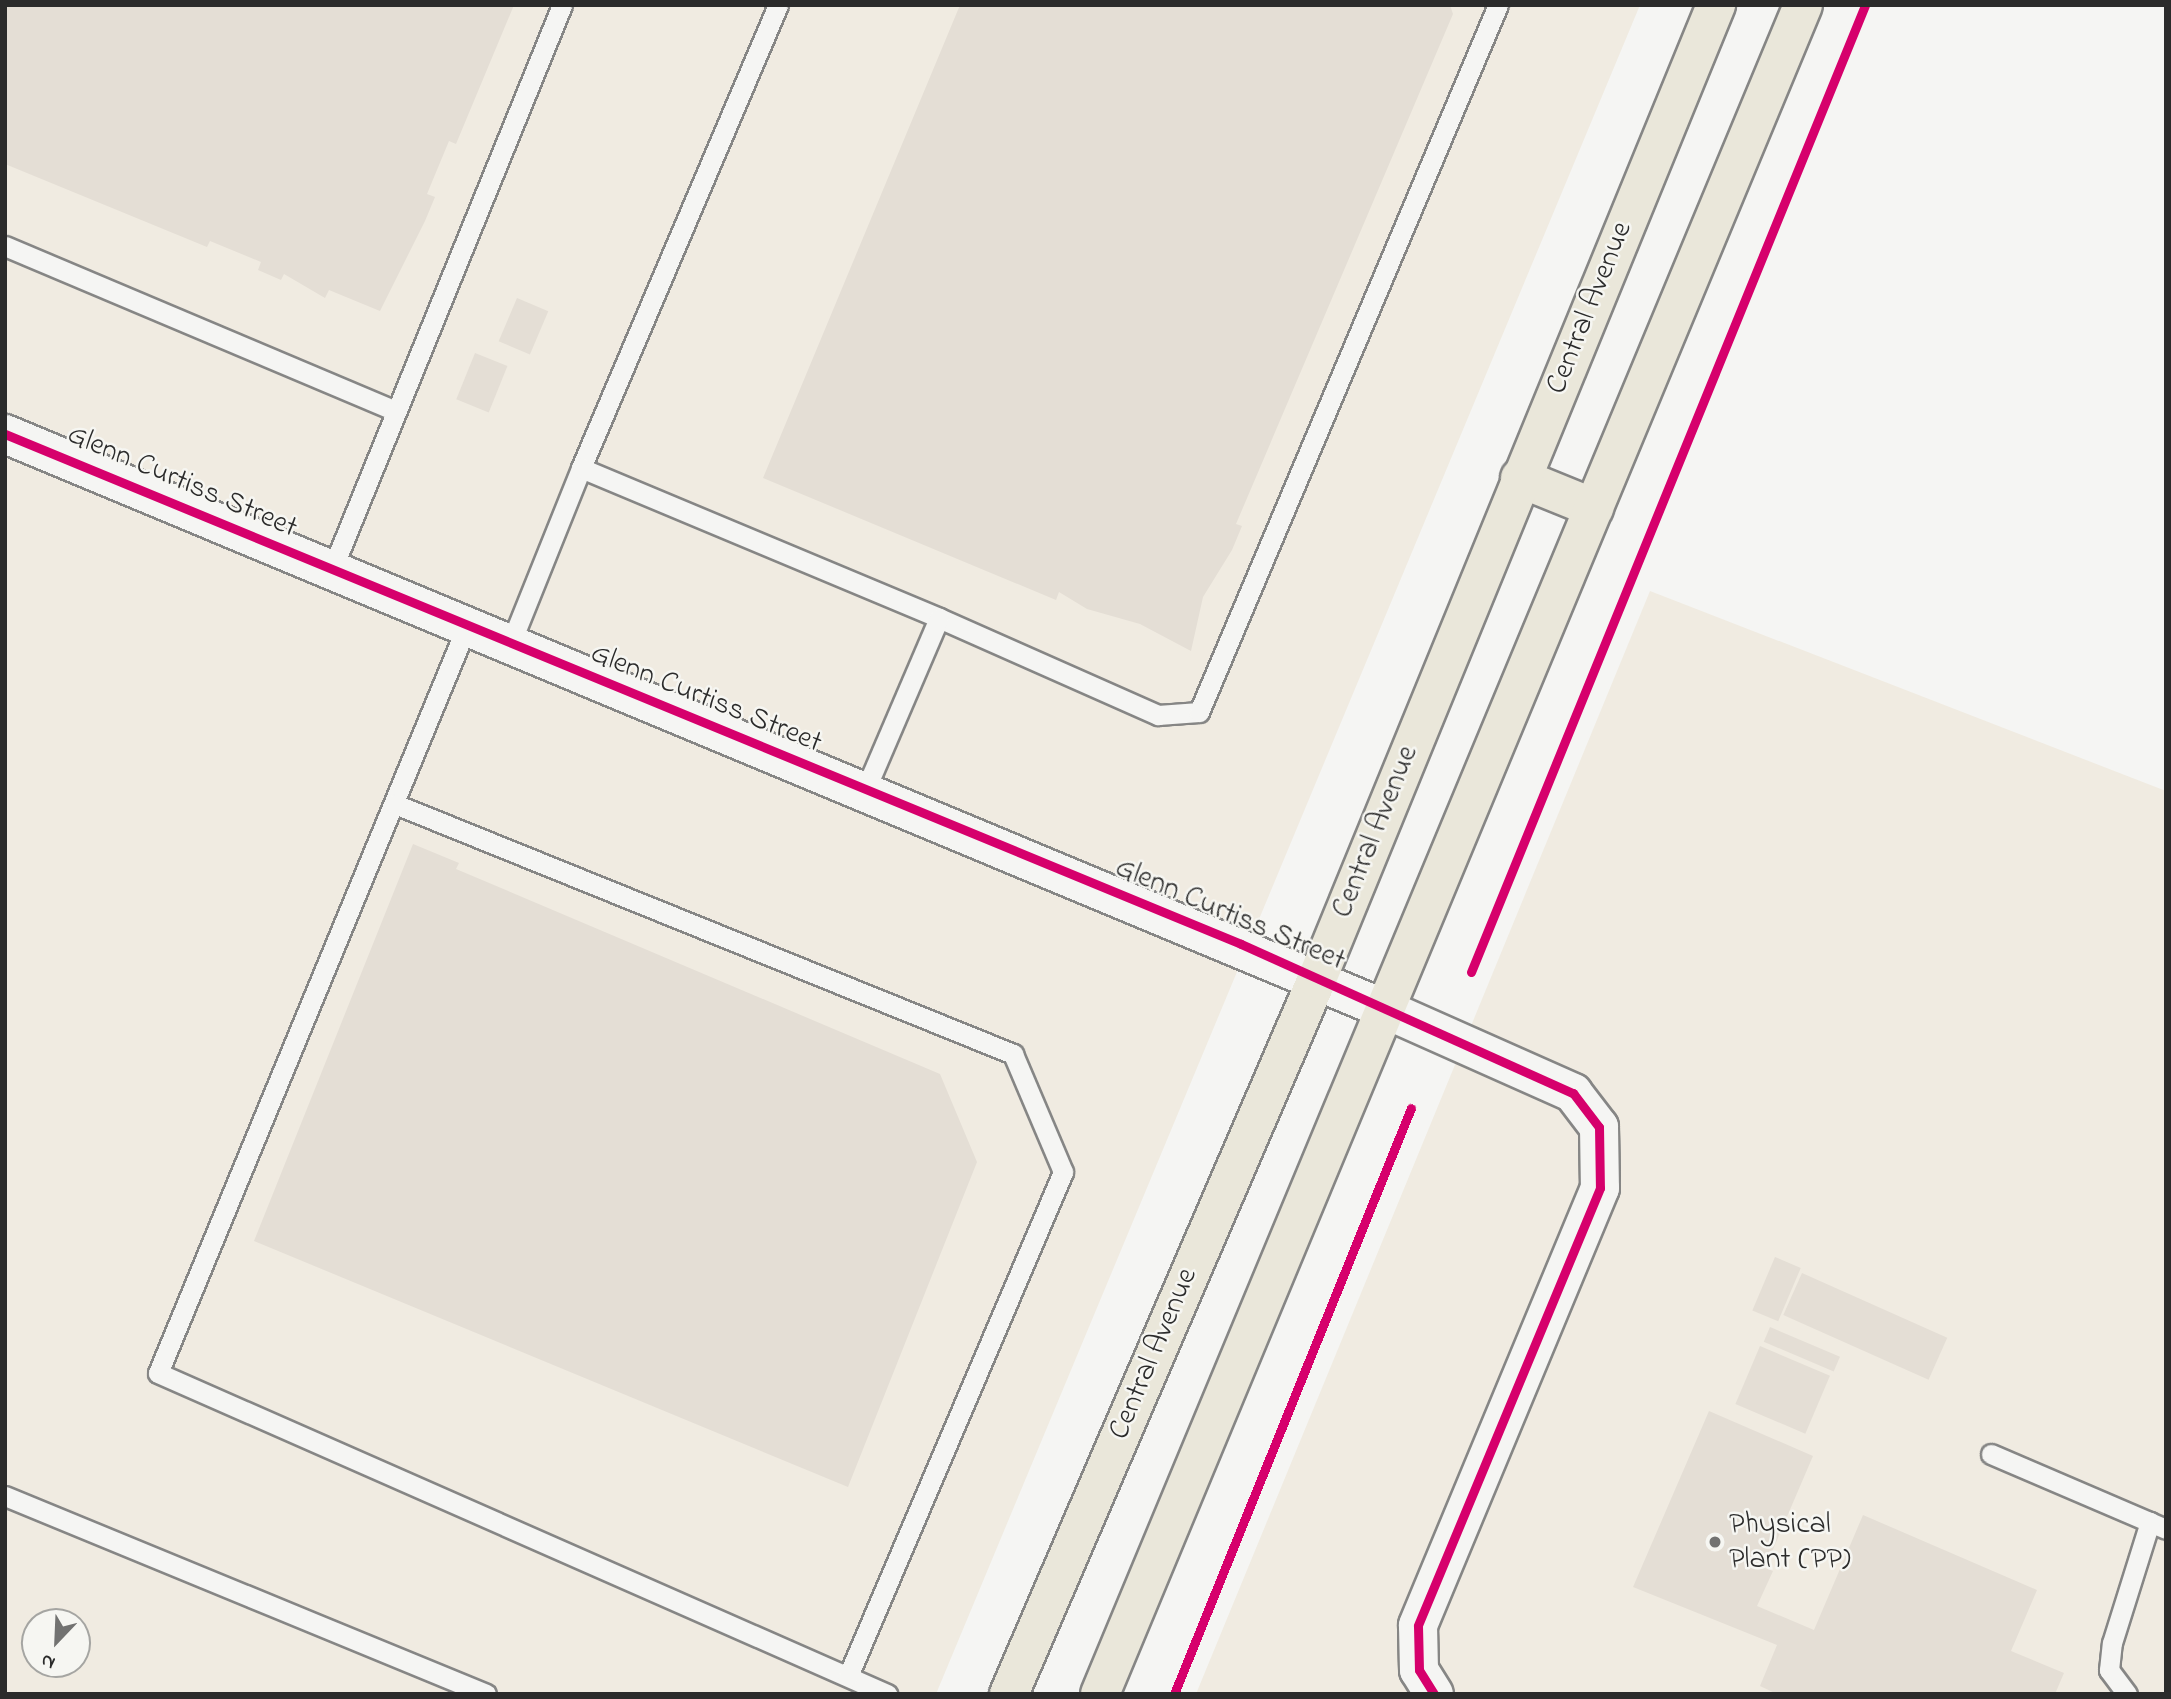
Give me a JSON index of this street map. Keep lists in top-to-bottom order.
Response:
{
  "streets": {
    "main road": ["Central Avenue"],
    "street": ["Glenn Curtiss Street"]
  },
  "crossings": [
    ["Central Avenue", "Glenn Curtiss Street"]
  ],
  "places": ["Physical Plant (PP)"],
  "north": "bottom left"
}
